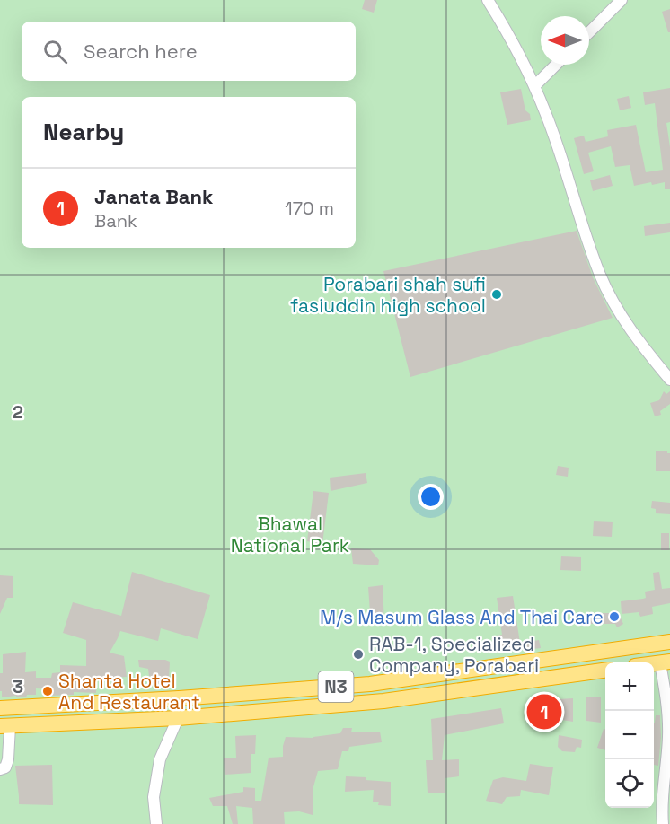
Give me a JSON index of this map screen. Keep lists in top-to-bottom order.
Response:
{
  "streets": {
    "highway": ["N3"]
  },
  "parks": ["Bhawal National Park"],
  "places": [
    "Porabari shah sufi fasiuddin high school",
    "M/s Masum Glass And Thai Care",
    "RAB-1, Specialized Company, Porabari",
    "Shanta Hotel And Restaurant"
  ],
  "north": "left",
  "page": {
    "search": "Search here",
    "heading": "Nearby",
    "list": [
      {
        "mark": "1",
        "name": "Janata Bank",
        "note": "Bank",
        "value": "170 m"
      }
    ],
    "map_buttons": ["+", "−"],
    "pins": "1"
  },
  "grid": {
    "rows": ["2", "3"]
  }
}
